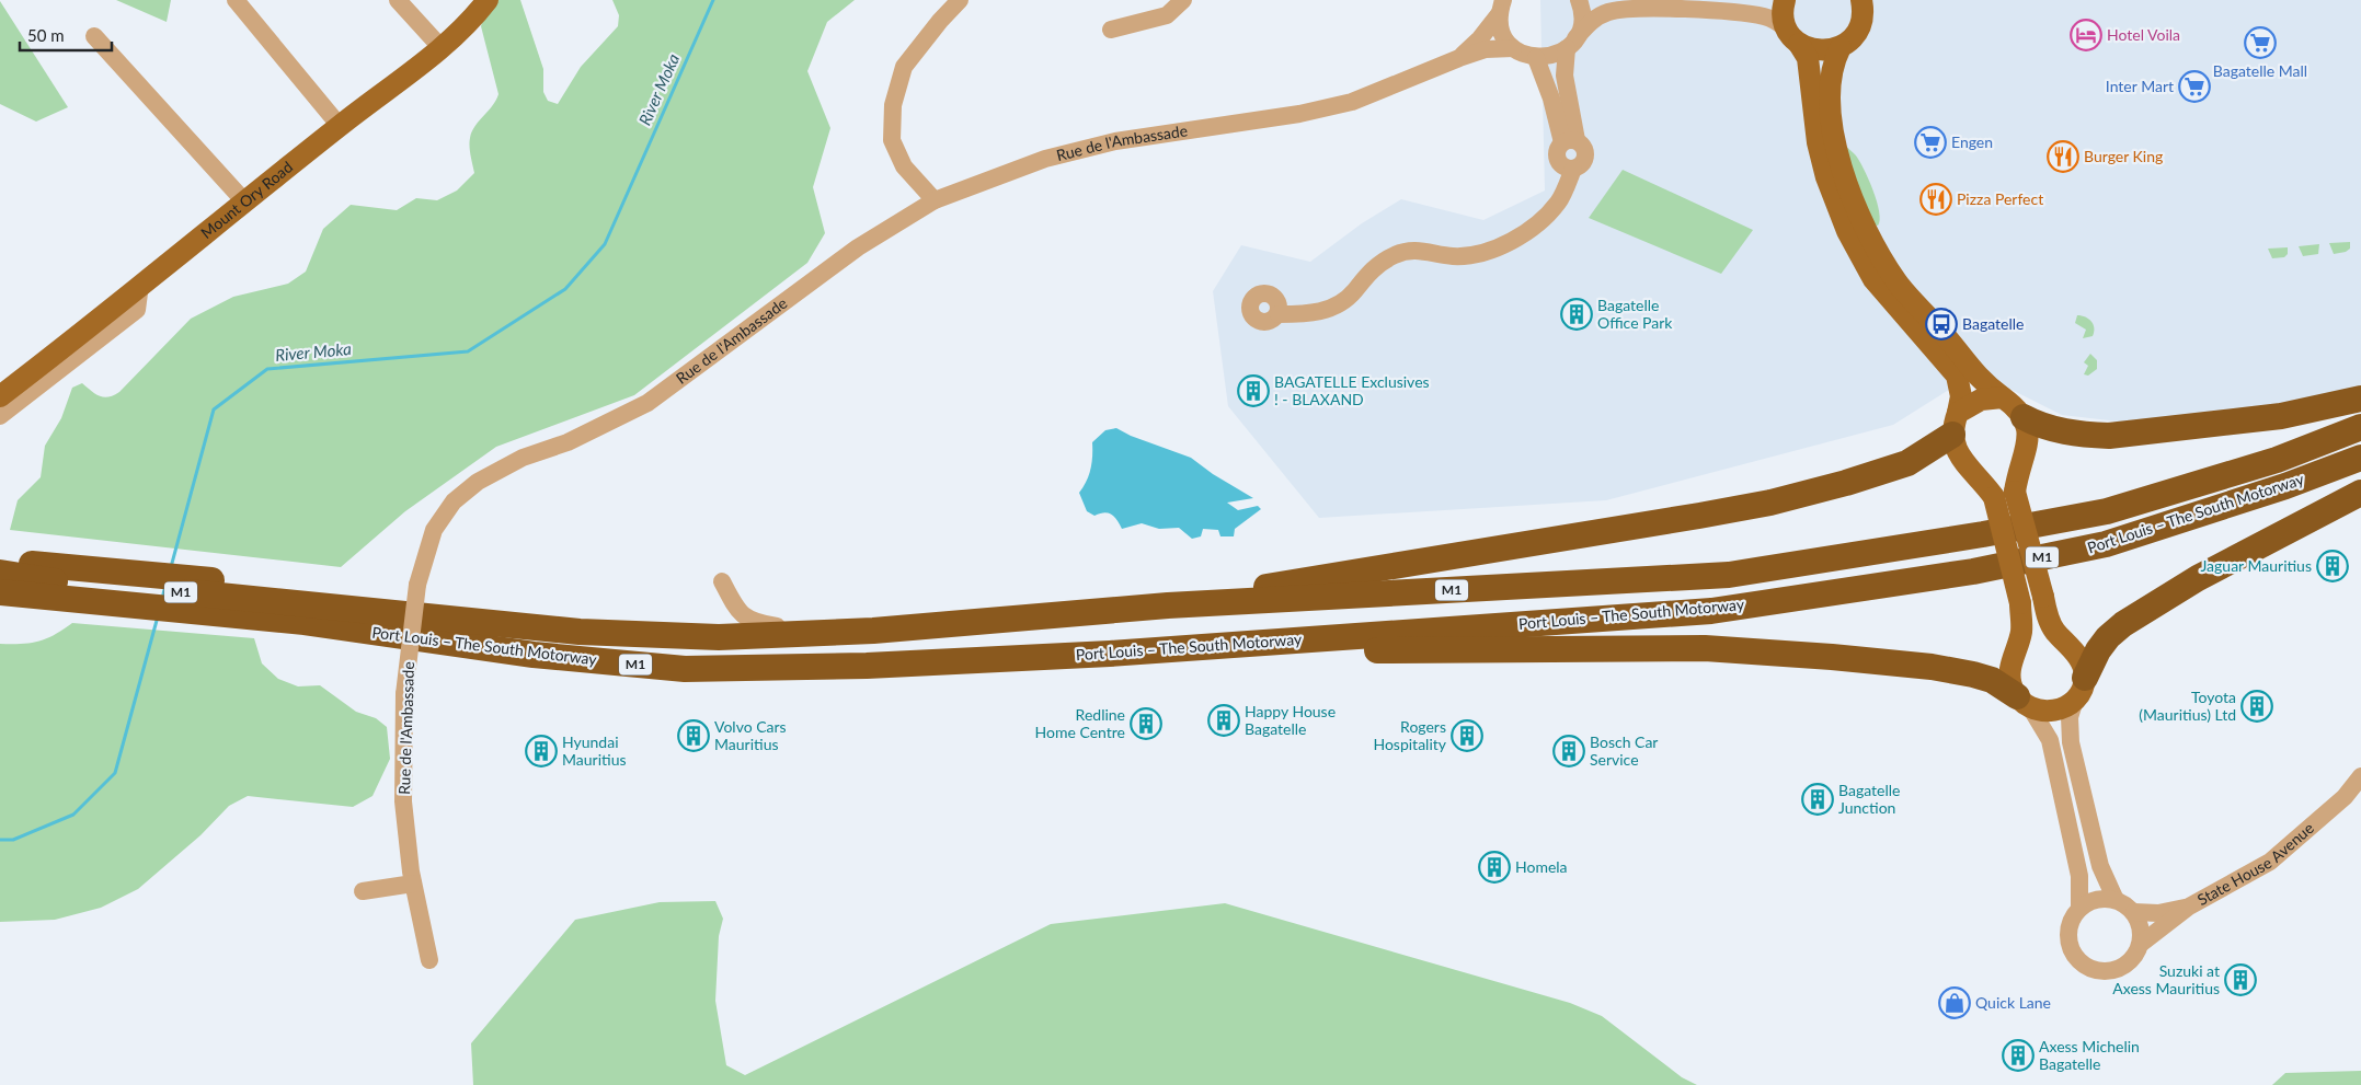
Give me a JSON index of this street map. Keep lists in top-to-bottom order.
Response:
{
  "streets": {
    "highway": ["Port Louis – The South Motorway", "M1"],
    "main road": ["Mount Ory Road"],
    "street": ["Rue de l'Ambassade", "State House Avenue"]
  },
  "water": ["River Moka"],
  "places": {
    "hotel": ["Hotel Voila"],
    "supermarket": ["Bagatelle Mall", "Inter Mart", "Engen"],
    "restaurant": ["Burger King", "Pizza Perfect"],
    "building": [
      "Bagatelle Office Park",
      "BAGATELLE Exclusives ! - BLAXAND",
      "Jaguar Mauritius",
      "Toyota (Mauritius) Ltd",
      "Happy House Bagatelle",
      "Redline Home Centre",
      "Volvo Cars Mauritius",
      "Rogers Hospitality",
      "Hyundai Mauritius",
      "Bosch Car Service",
      "Bagatelle Junction",
      "Homela",
      "Suzuki at Axess Mauritius",
      "Axess Michelin Bagatelle"
    ],
    "bus stop": ["Bagatelle"],
    "shop": ["Quick Lane"]
  },
  "scale_bar": "50 m"
}
